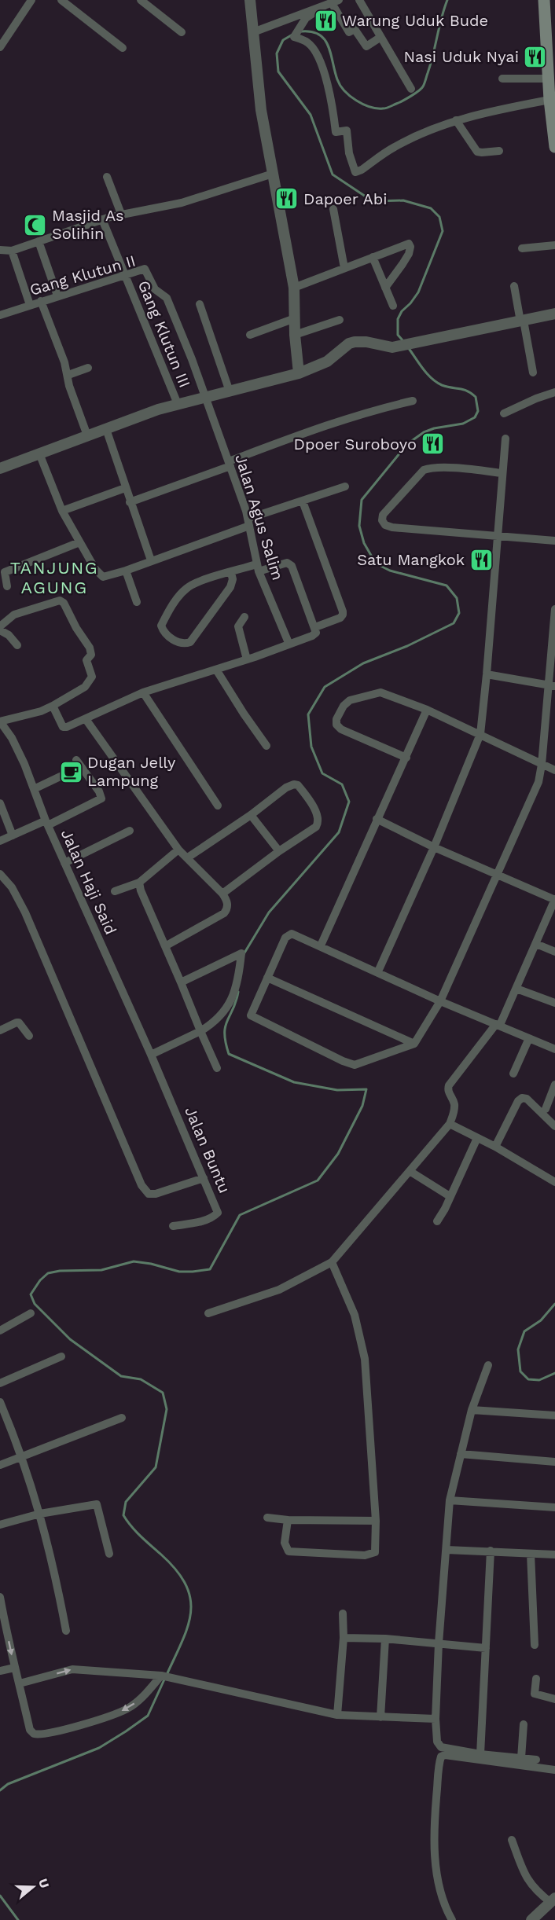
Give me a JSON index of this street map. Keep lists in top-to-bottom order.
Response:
{
  "streets": {
    "street": [
      "Gang Klutun II",
      "Gang Klutun III",
      "Jalan Agus Salim",
      "Jalan Haji Said",
      "Jalan Buntu"
    ]
  },
  "crossings": [
    ["Gang Klutun II", "Gang Klutun III"],
    ["Gang Klutun II", "Jalan Agus Salim"],
    ["Jalan Haji Said", "Jalan Buntu"]
  ],
  "districts": ["TANJUNG AGUNG"],
  "places": {
    "restaurant": [
      "Warung Uduk Bude",
      "Nasi Uduk Nyai",
      "Dapoer Abi",
      "Dpoer Suroboyo",
      "Satu Mangkok"
    ],
    "mosque": ["Masjid As Solihin"],
    "cafe": ["Dugan Jelly Lampung"]
  },
  "north": "right"
}
